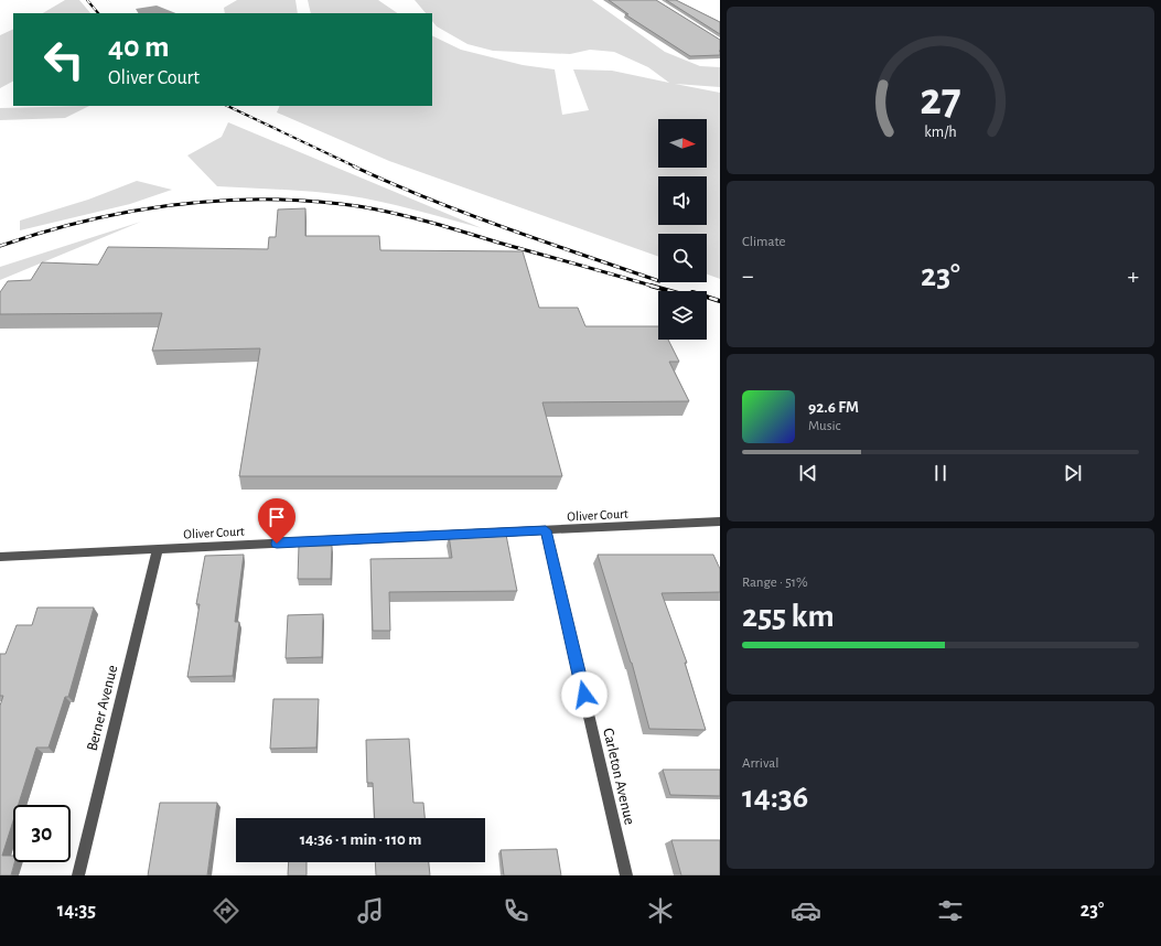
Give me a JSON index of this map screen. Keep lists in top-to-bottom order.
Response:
{
  "streets": {
    "street": ["Oliver Court", "Berner Avenue", "Carleton Avenue"]
  },
  "crossings": [
    ["Oliver Court", "Berner Avenue"],
    ["Oliver Court", "Carleton Avenue"]
  ],
  "north": "right",
  "page": {
    "turn": ["40 m", "Oliver Court"],
    "tile": [
      "Climate",
      ["Range · 51%", "255 km"],
      ["Arrival", "14:36"]
    ],
    "heat": ["−", "23°", "+"],
    "song": ["92.6 FM", "Music"],
    "limit": "30",
    "trip": "14:36 · 1 min · 110 m",
    "tabs": ["14:35", "23°"],
    "gauge": ["27", "km/h"]
  }
}
